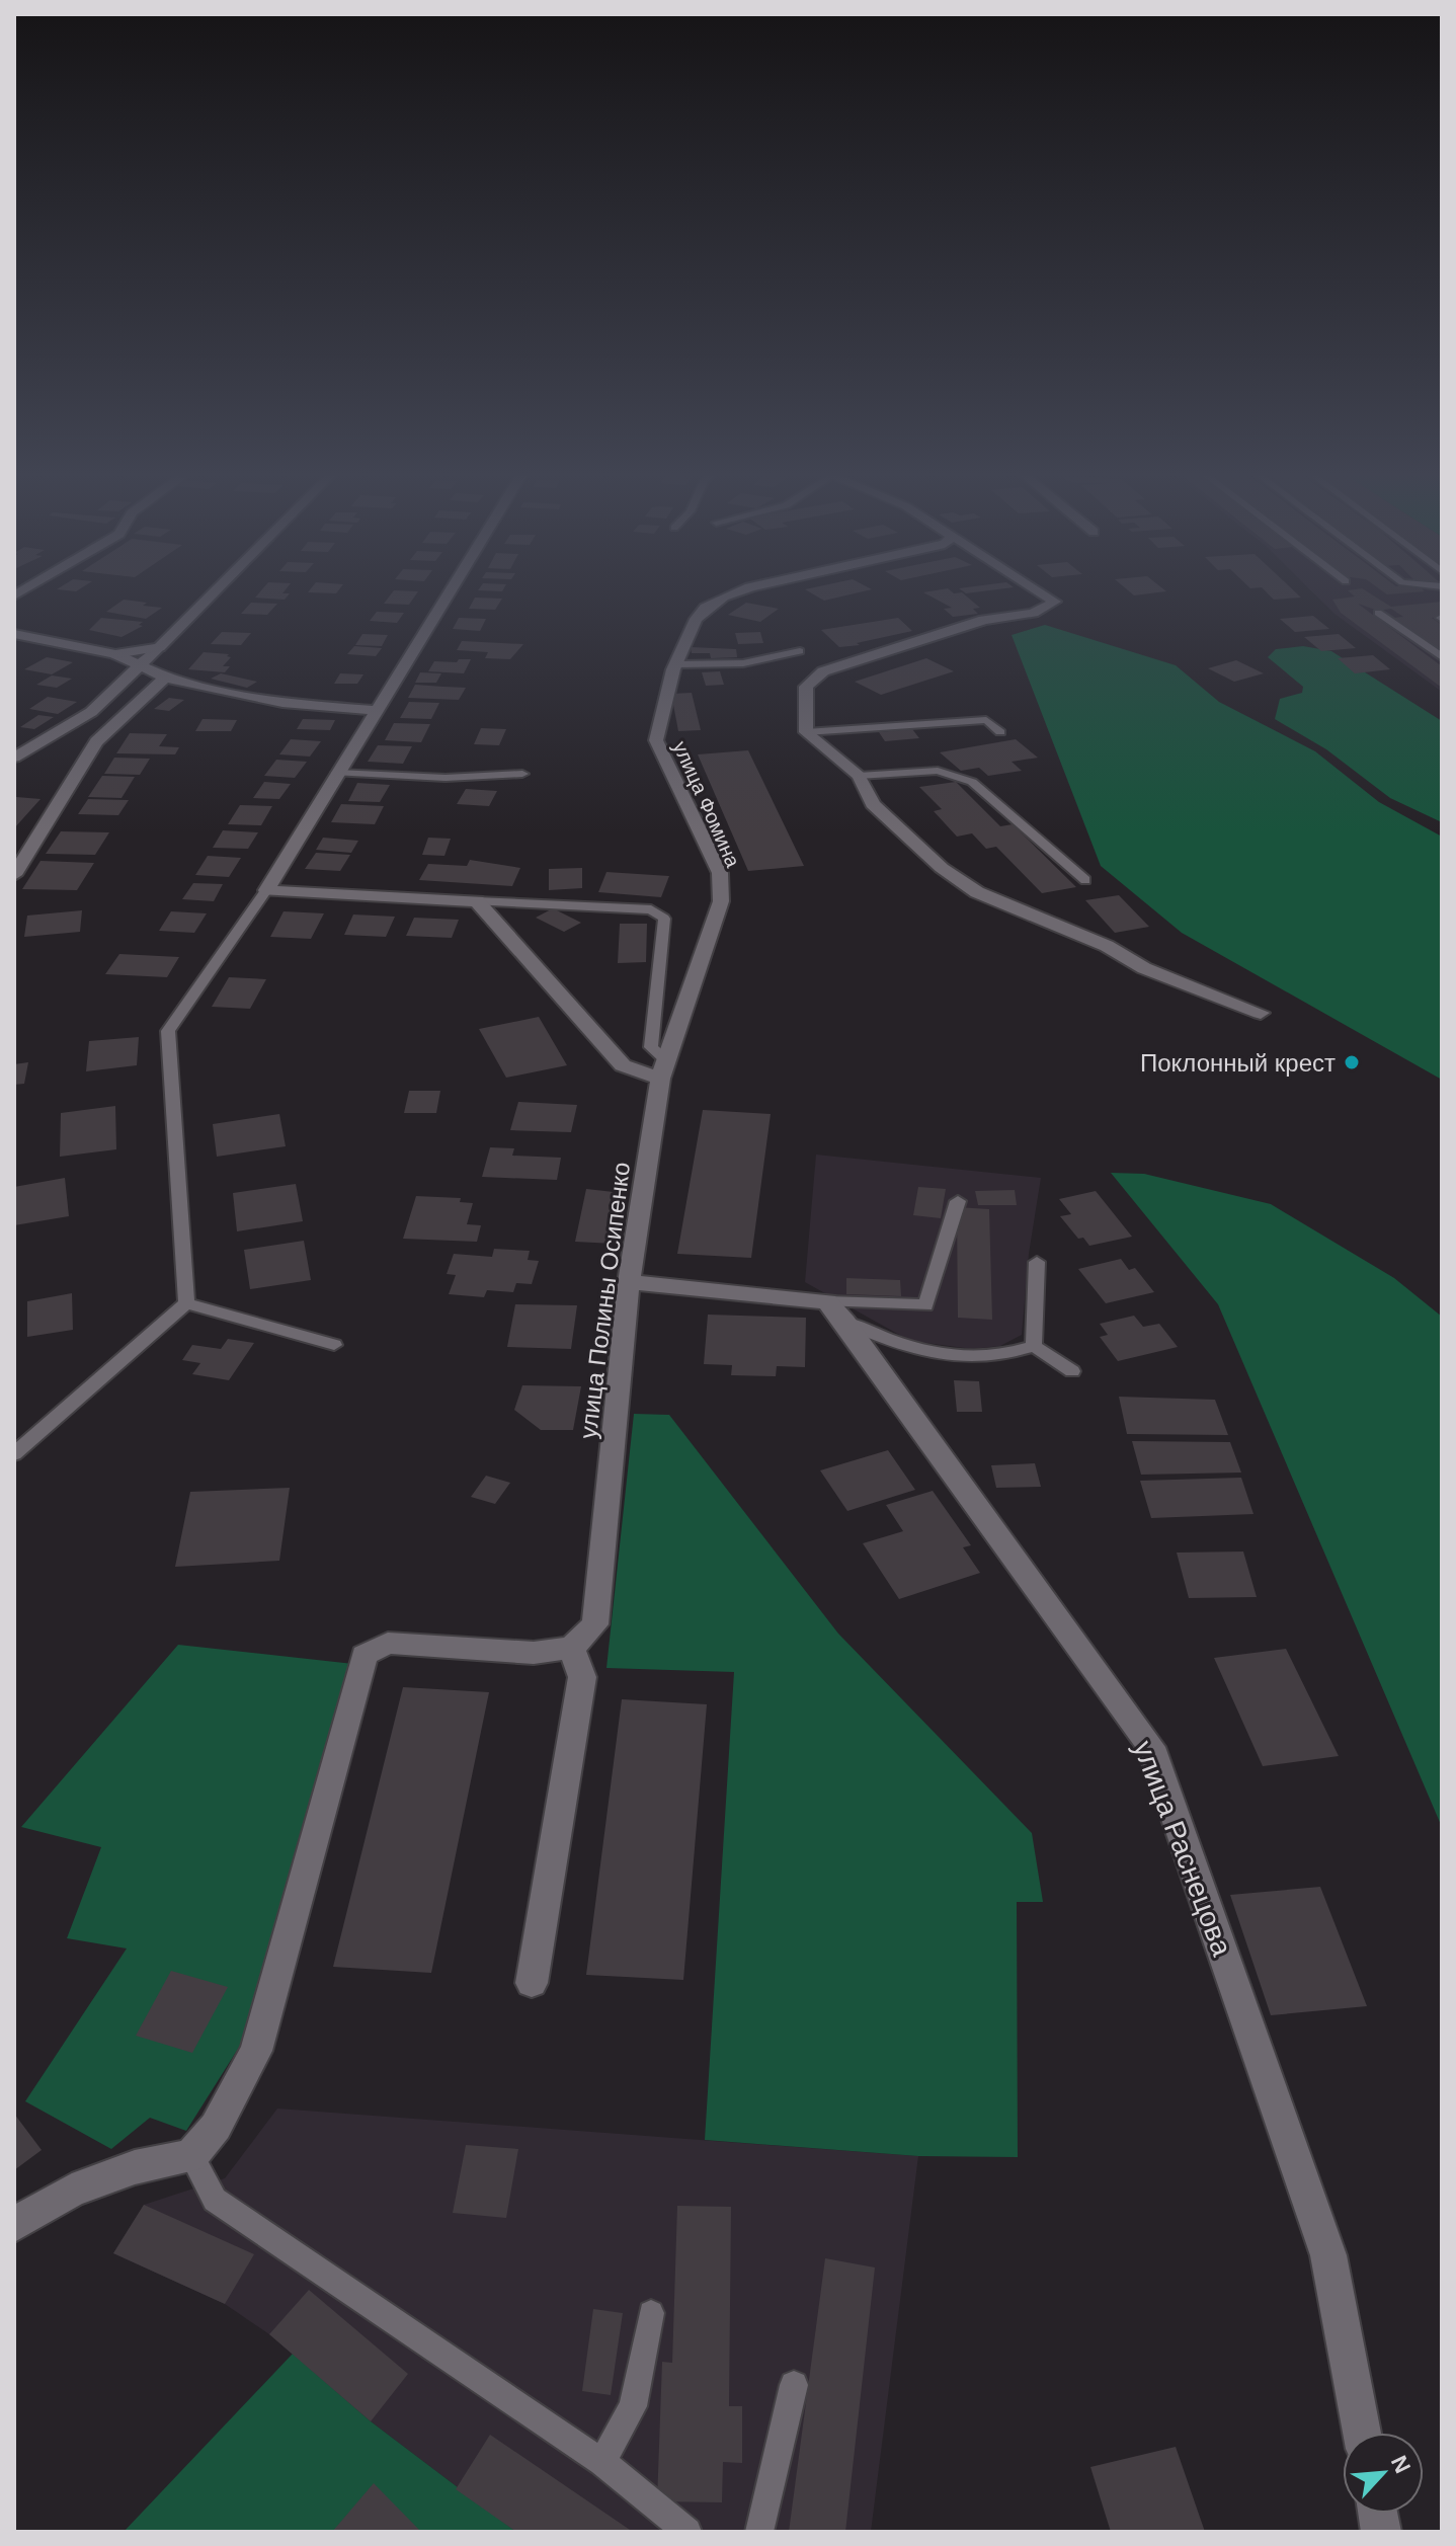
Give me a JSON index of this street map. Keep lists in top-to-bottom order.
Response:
{
  "streets": {
    "street": ["улица Фомина", "улица Полины Осипенко", "улица Раснецова"]
  },
  "crossings": [
    ["улица Фомина", "улица Полины Осипенко"]
  ],
  "places": ["Поклонный крест"],
  "north": "top right"
}
